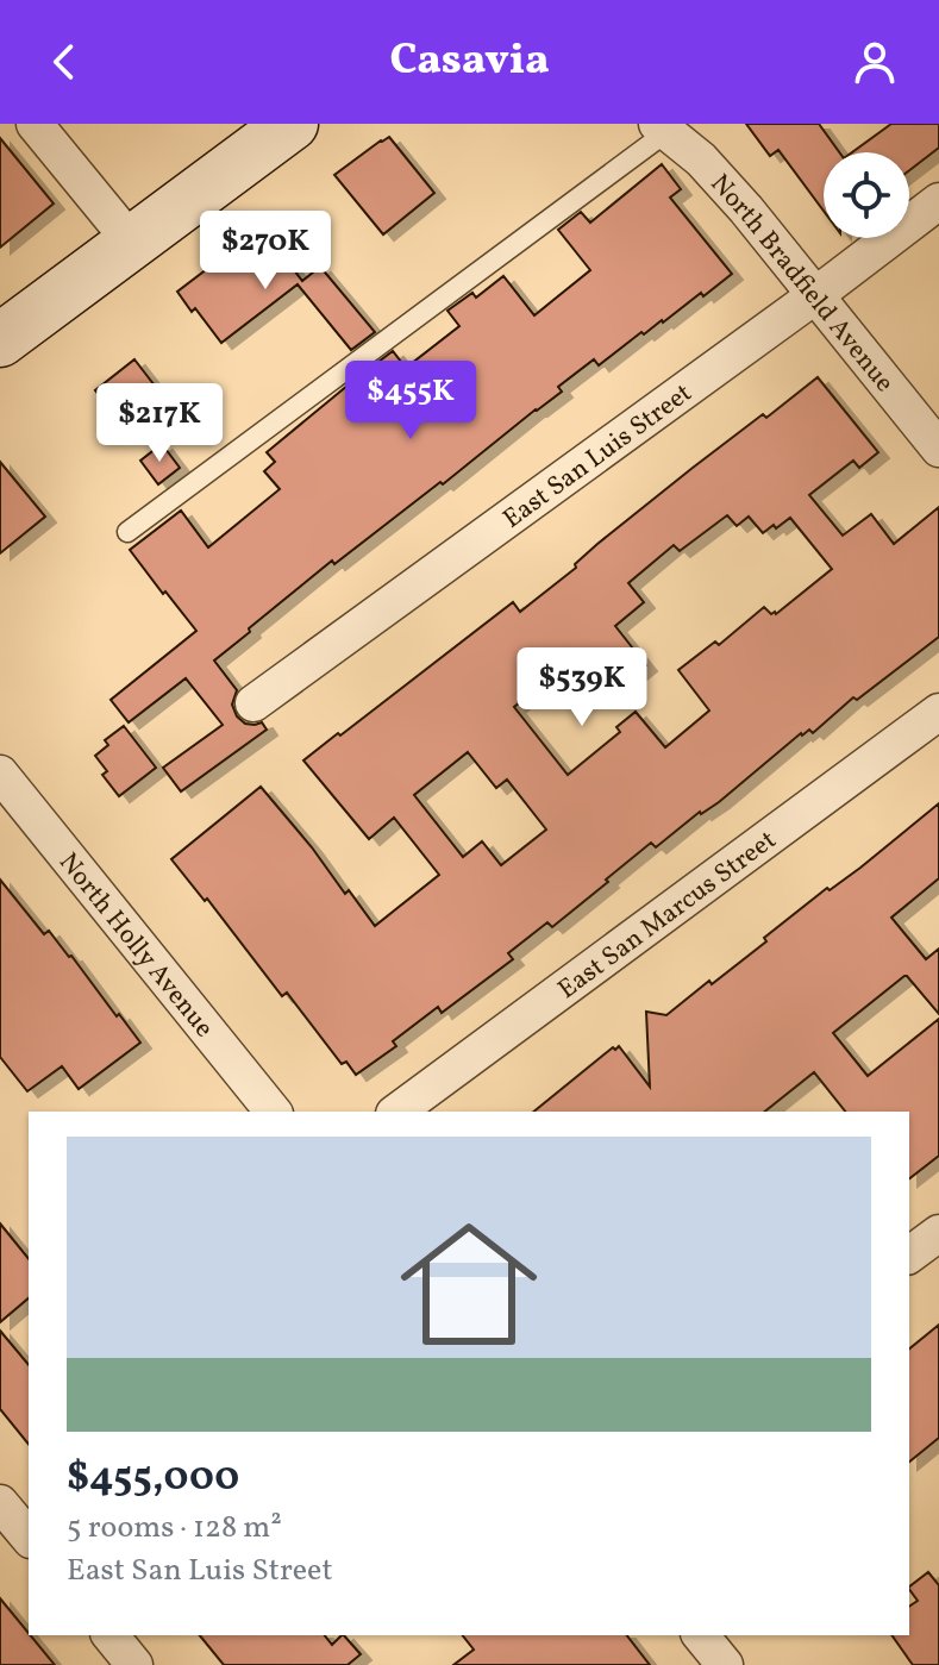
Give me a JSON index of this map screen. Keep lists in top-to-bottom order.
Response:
{
  "streets": {
    "street": [
      "North Bradfield Avenue",
      "East San Luis Street",
      "East San Marcus Street",
      "North Holly Avenue"
    ]
  },
  "crossings": [
    ["North Bradfield Avenue", "East San Luis Street"]
  ],
  "page": {
    "header": "Casavia",
    "price": [
      "$270K",
      "$455K",
      "$217K",
      "$539K"
    ],
    "list": [
      {
        "name": "$455,000",
        "note": "5 rooms · 128 m² · East San Luis Street"
      }
    ]
  }
}
